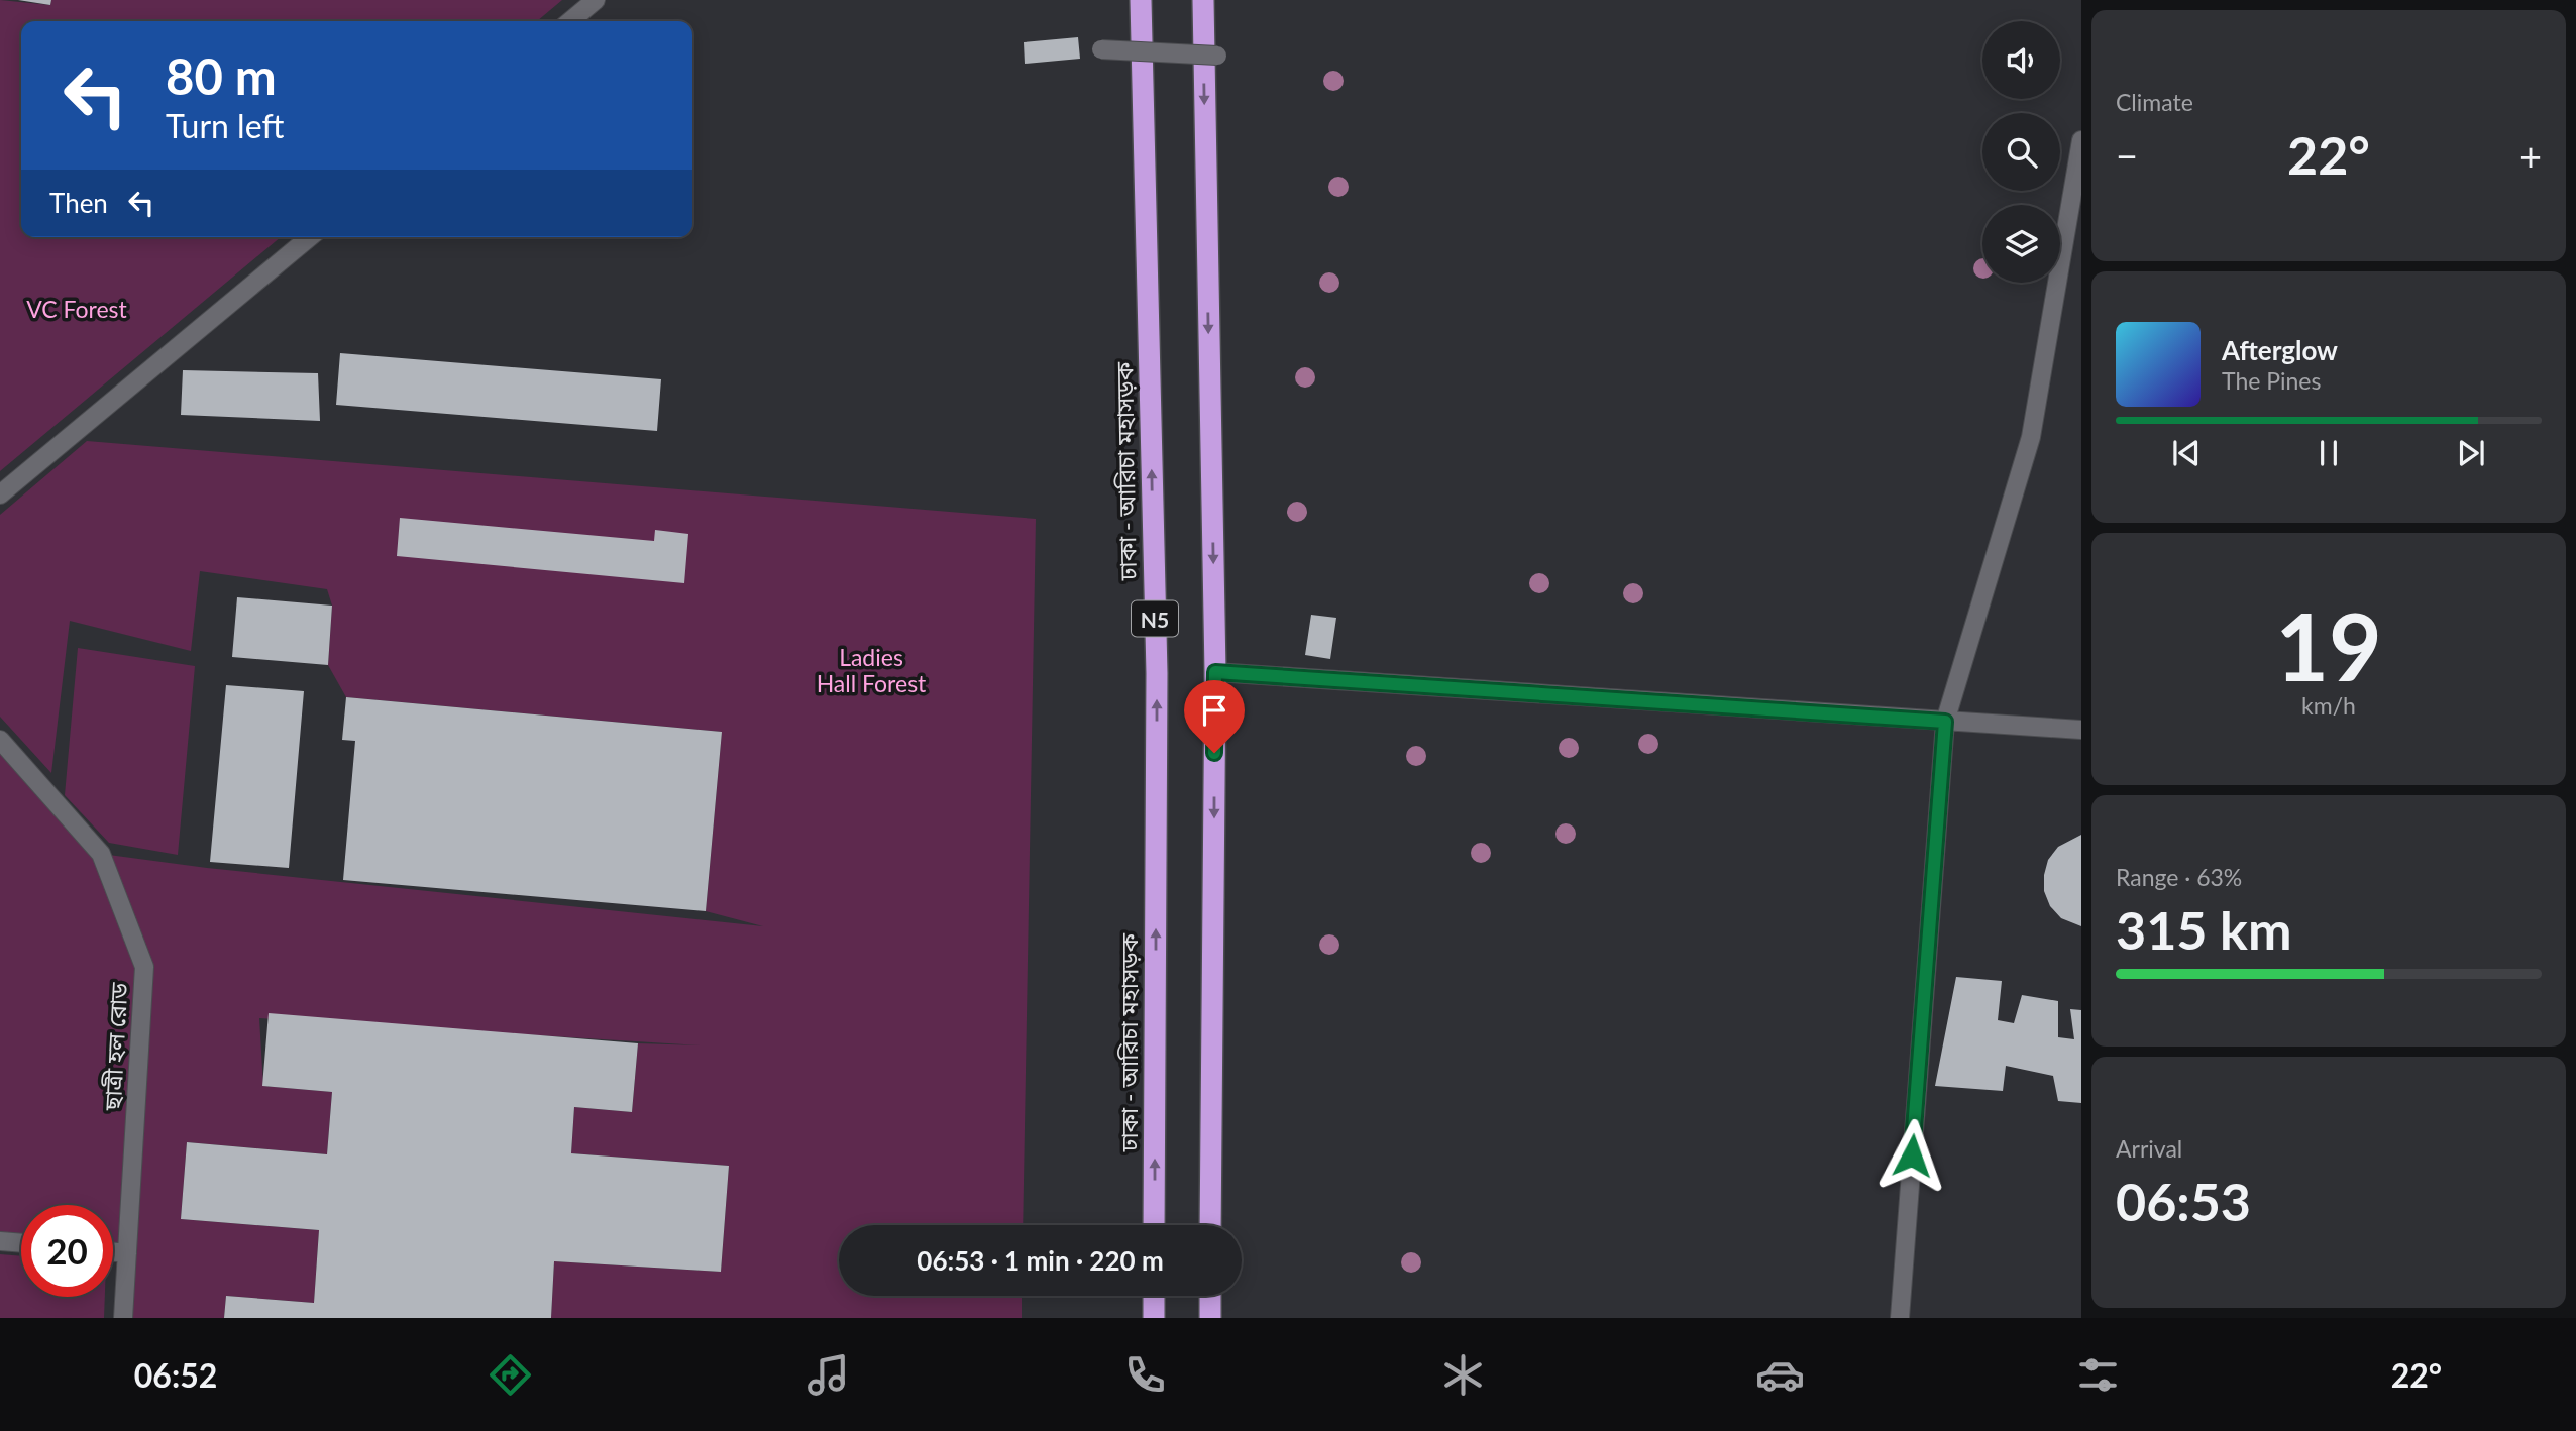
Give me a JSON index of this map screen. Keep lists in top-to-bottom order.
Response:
{
  "streets": {
    "highway": ["ঢাকা - আরিচা মহাসড়ক", "N5"],
    "street": ["ছাত্রী হল রোড"]
  },
  "parks": ["VC Forest", "Ladies Hall Forest"],
  "page": {
    "tile": [
      "Climate",
      ["19", "km/h"],
      ["Range · 63%", "315 km"],
      ["Arrival", "06:53"]
    ],
    "turn": ["80 m", "Turn left"],
    "heat": ["−", "22°", "+"],
    "then": "Then",
    "song": ["Afterglow", "The Pines"],
    "limit": "20",
    "trip": "06:53 · 1 min · 220 m",
    "tabs": ["06:52", "22°"]
  }
}
